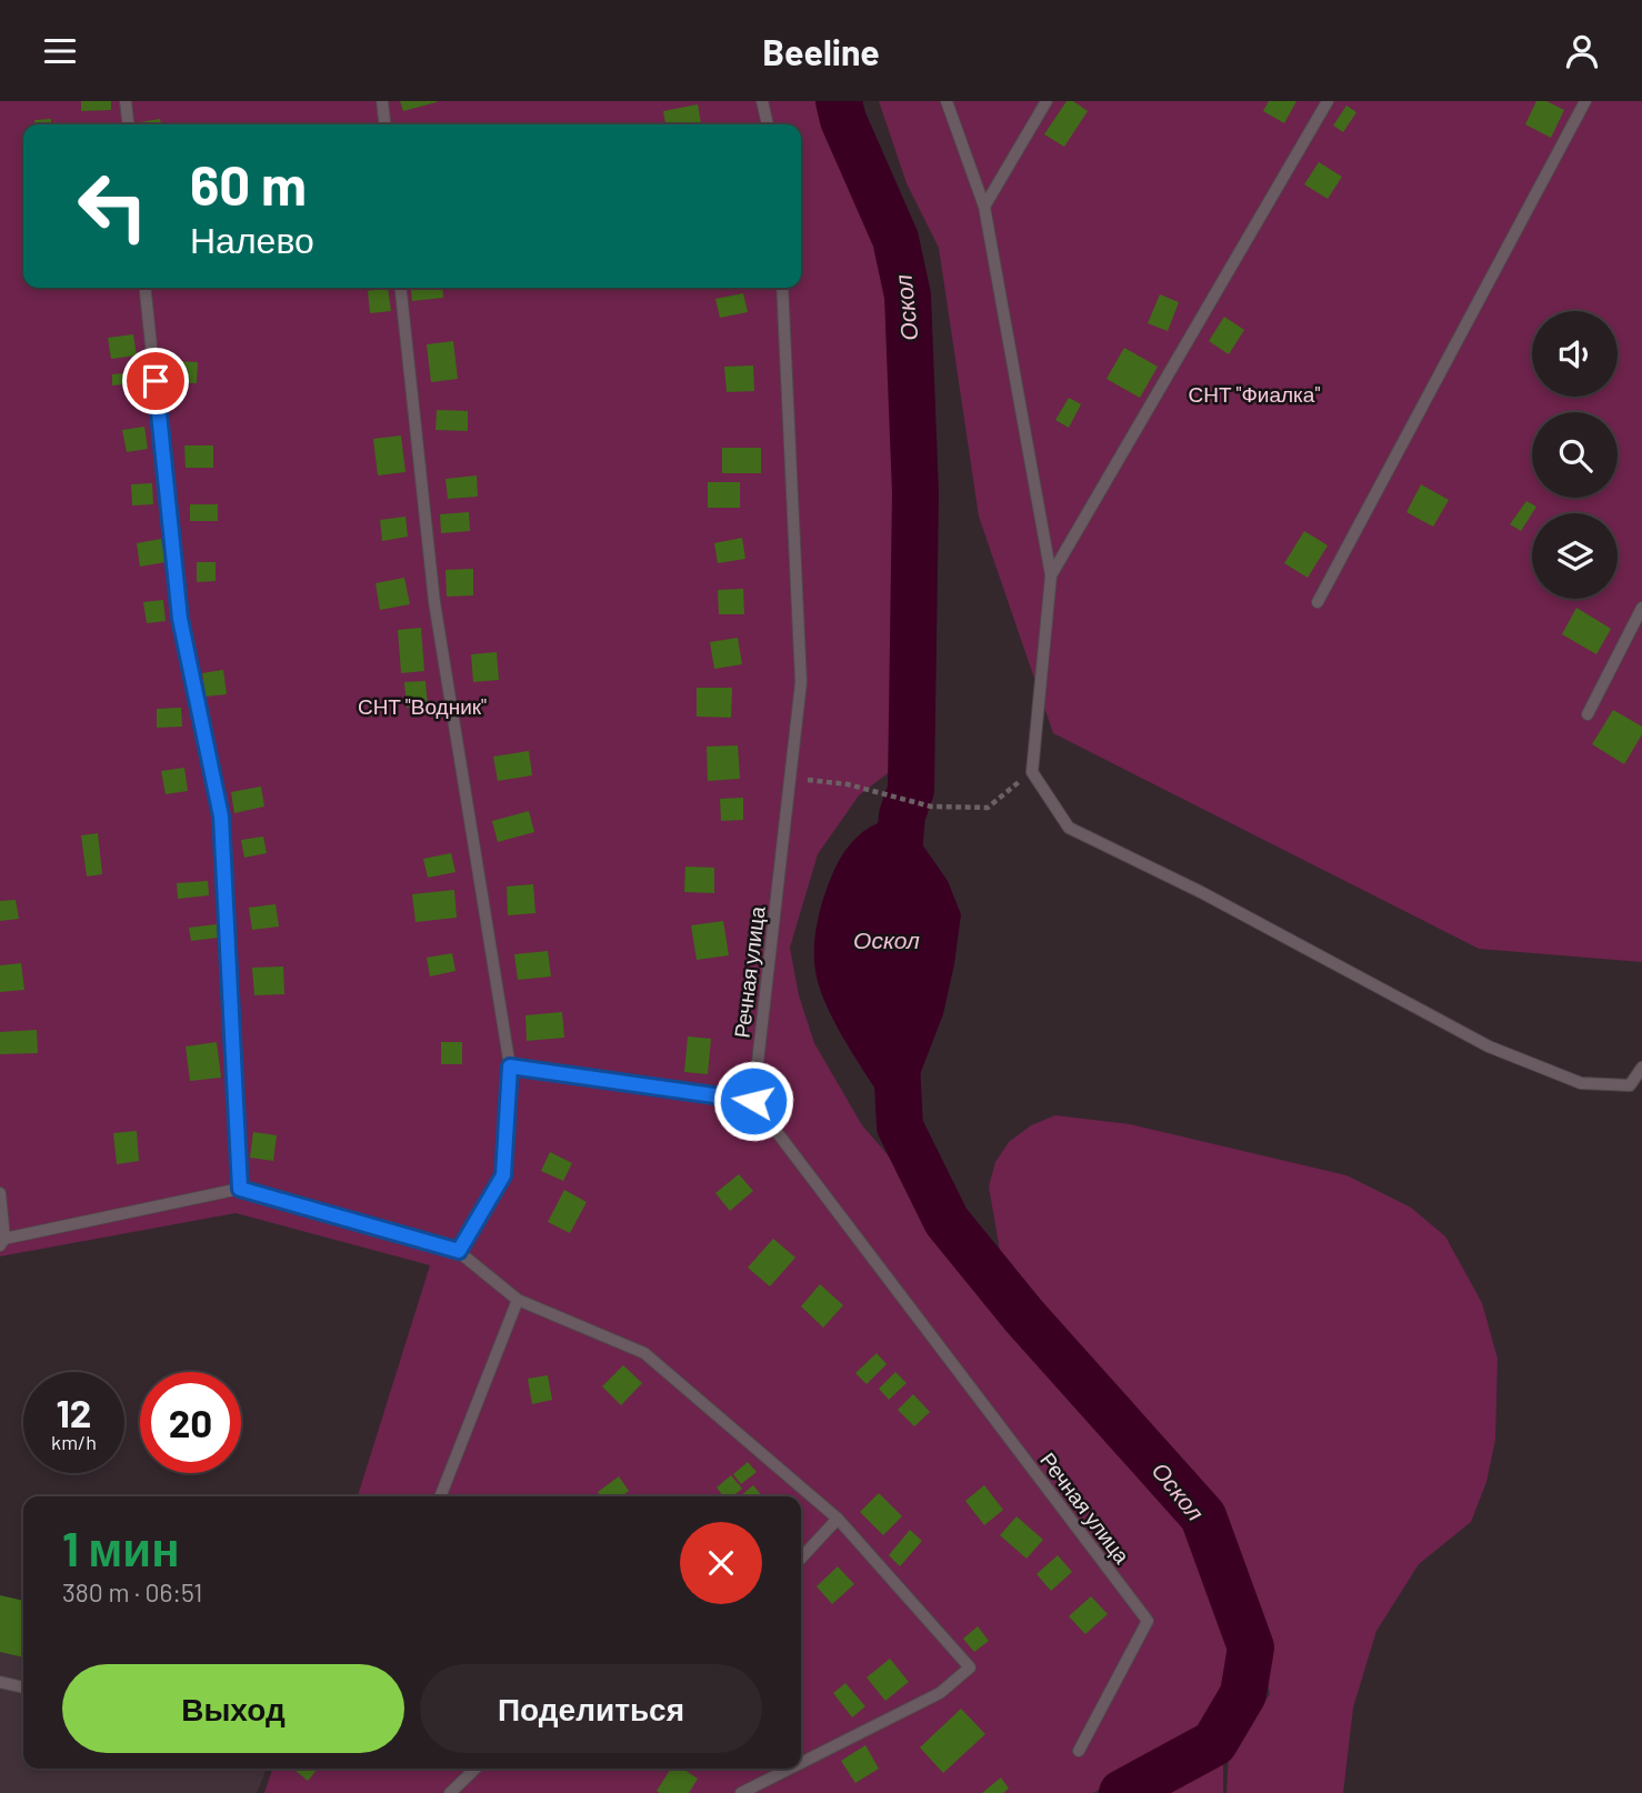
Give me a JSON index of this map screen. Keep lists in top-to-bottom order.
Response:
{
  "streets": {
    "lane": ["Речная улица"]
  },
  "water": ["Оскол"],
  "parks": ["СНТ \"Фиалка\"", "СНТ \"Водник\""],
  "page": {
    "header": "Beeline",
    "turn": ["60 m", "Налево"],
    "speed": "12 km/h",
    "limit": "20",
    "heading": ["1 мин", "380 m · 06:51"],
    "buttons": ["Выход", "Поделиться"]
  }
}
